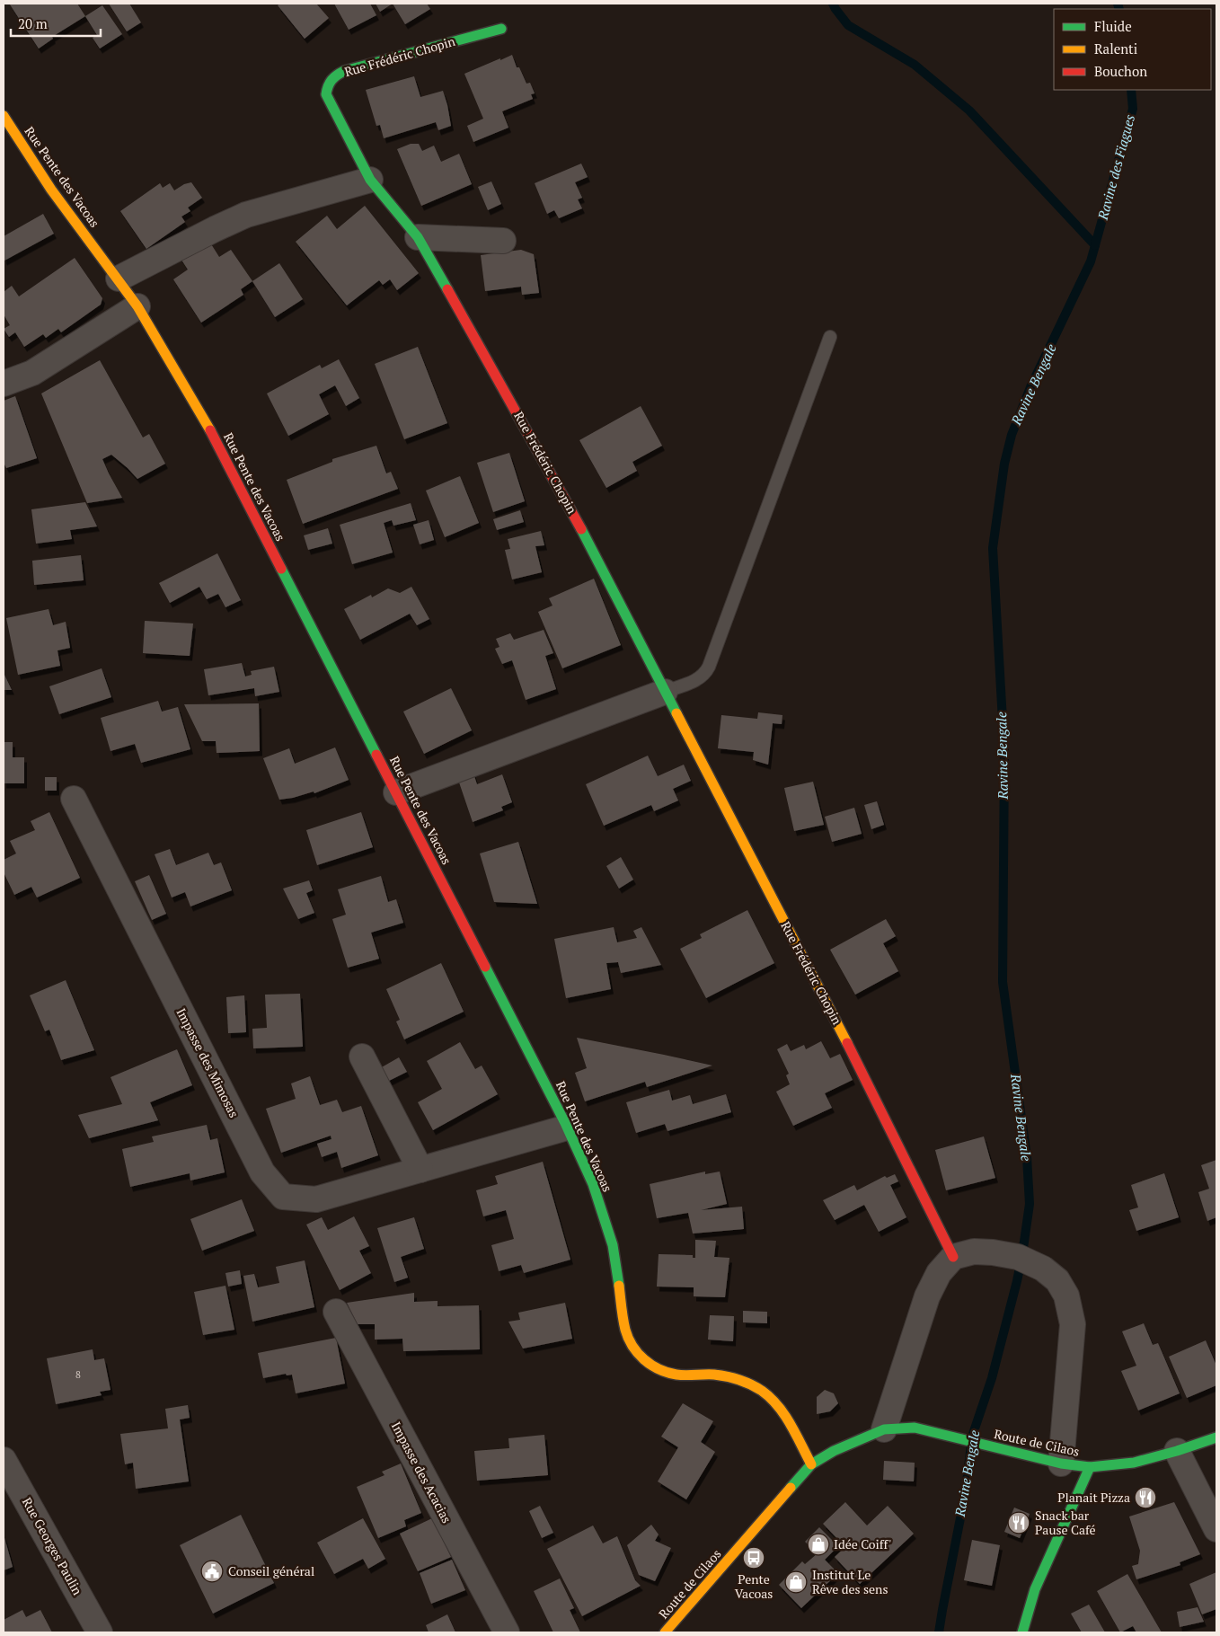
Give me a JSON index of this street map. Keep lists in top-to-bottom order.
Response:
{
  "streets": {
    "street": [
      "Rue Frédéric Chopin",
      "Rue Pente des Vacoas",
      "Impasse des Mimosas",
      "Route de Cilaos",
      "Impasse des Acacias",
      "Rue Georges Paulin"
    ]
  },
  "crossings": [
    ["Rue Pente des Vacoas", "Impasse des Mimosas"],
    ["Rue Pente des Vacoas", "Route de Cilaos"]
  ],
  "water": ["Ravine des Fiagues", "Ravine Bengale"],
  "places": {
    "restaurant": ["Planait Pizza", "Snack bar Pause Café"],
    "shop": ["Idée Coiff'", "Institut Le Rêve des sens"],
    "bus stop": ["Pente Vacoas"],
    "public building": ["Conseil général"]
  },
  "house_numbers": ["8"],
  "legend": ["Fluide", "Ralenti", "Bouchon"],
  "scale_bar": "20 m"
}
